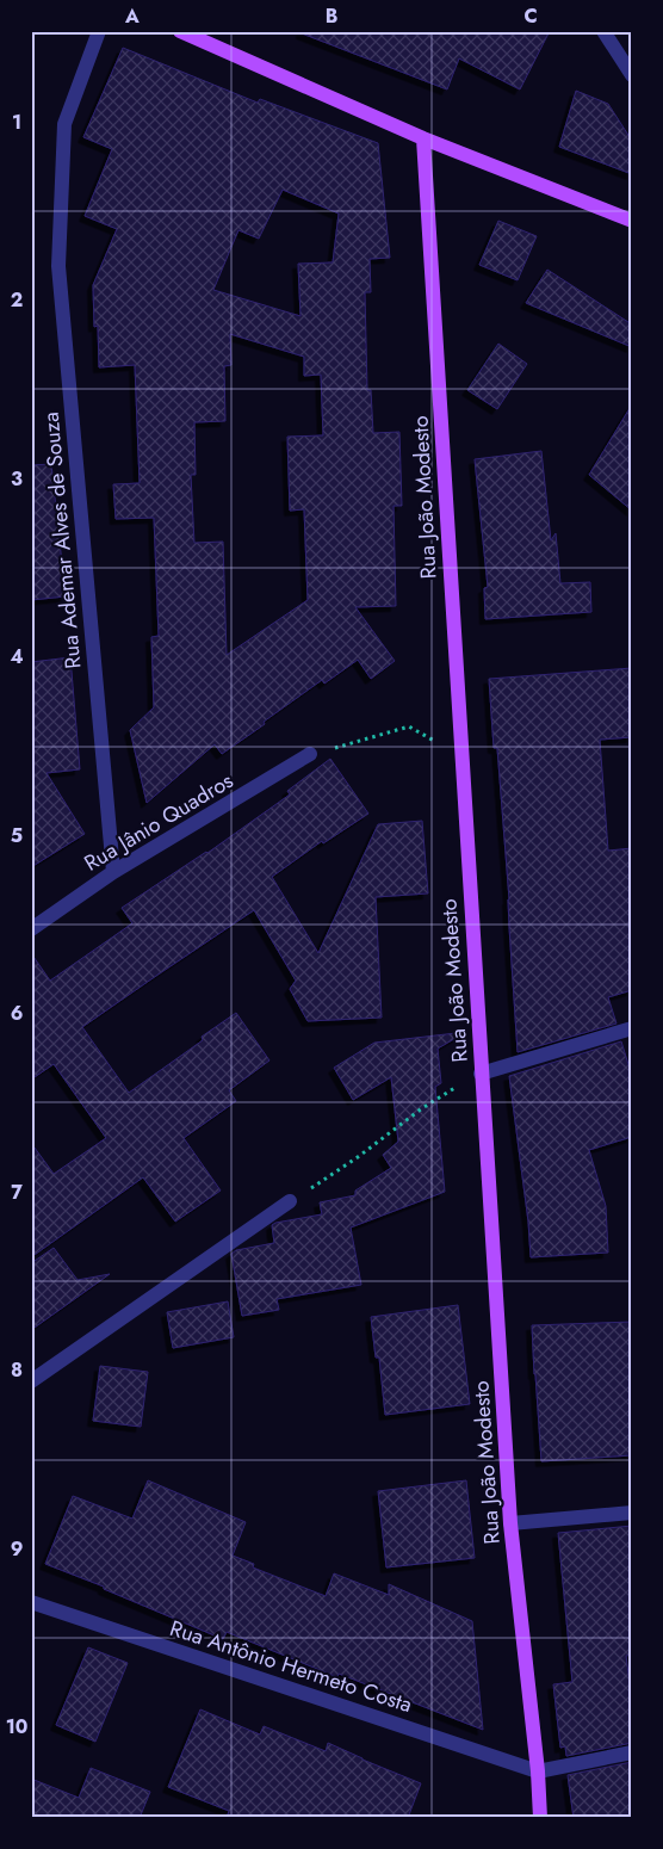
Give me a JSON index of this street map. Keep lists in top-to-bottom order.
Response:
{
  "streets": {
    "main road": ["Rua João Modesto"],
    "street": ["Rua Ademar Alves de Souza", "Rua Jânio Quadros", "Rua Antônio Hermeto Costa"]
  },
  "crossings": [
    ["Rua João Modesto", "Rua Antônio Hermeto Costa"],
    ["Rua Ademar Alves de Souza", "Rua Jânio Quadros"]
  ],
  "grid": {
    "columns": ["A", "B", "C"],
    "rows": [
      "1",
      "2",
      "3",
      "4",
      "5",
      "6",
      "7",
      "8",
      "9",
      "10"
    ]
  }
}
